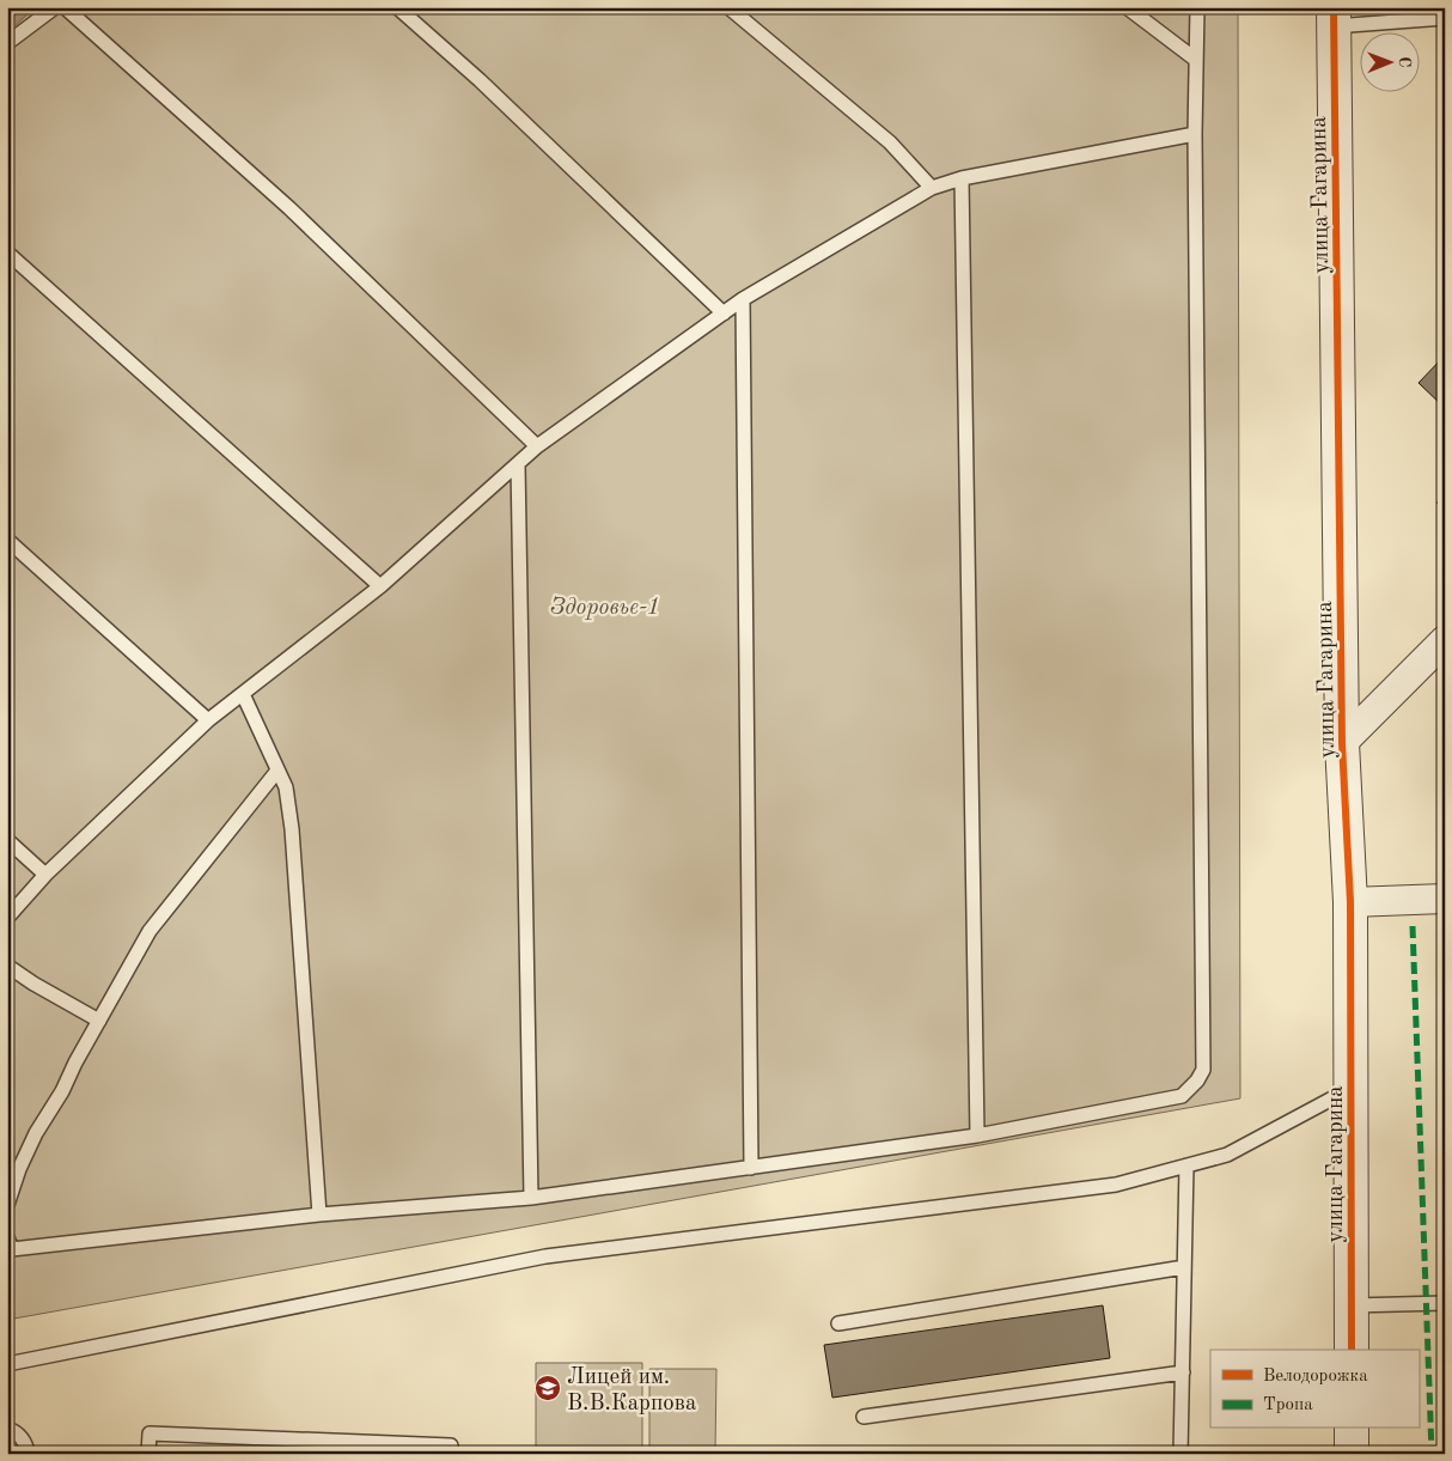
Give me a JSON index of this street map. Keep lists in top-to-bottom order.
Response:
{
  "streets": {
    "street": ["улица Гагарина"]
  },
  "parks": ["Здоровье-1"],
  "places": {
    "school or university": ["Лицей им. В.В.Карпова"]
  },
  "legend": ["Велодорожка", "Тропа"],
  "north": "right"
}
